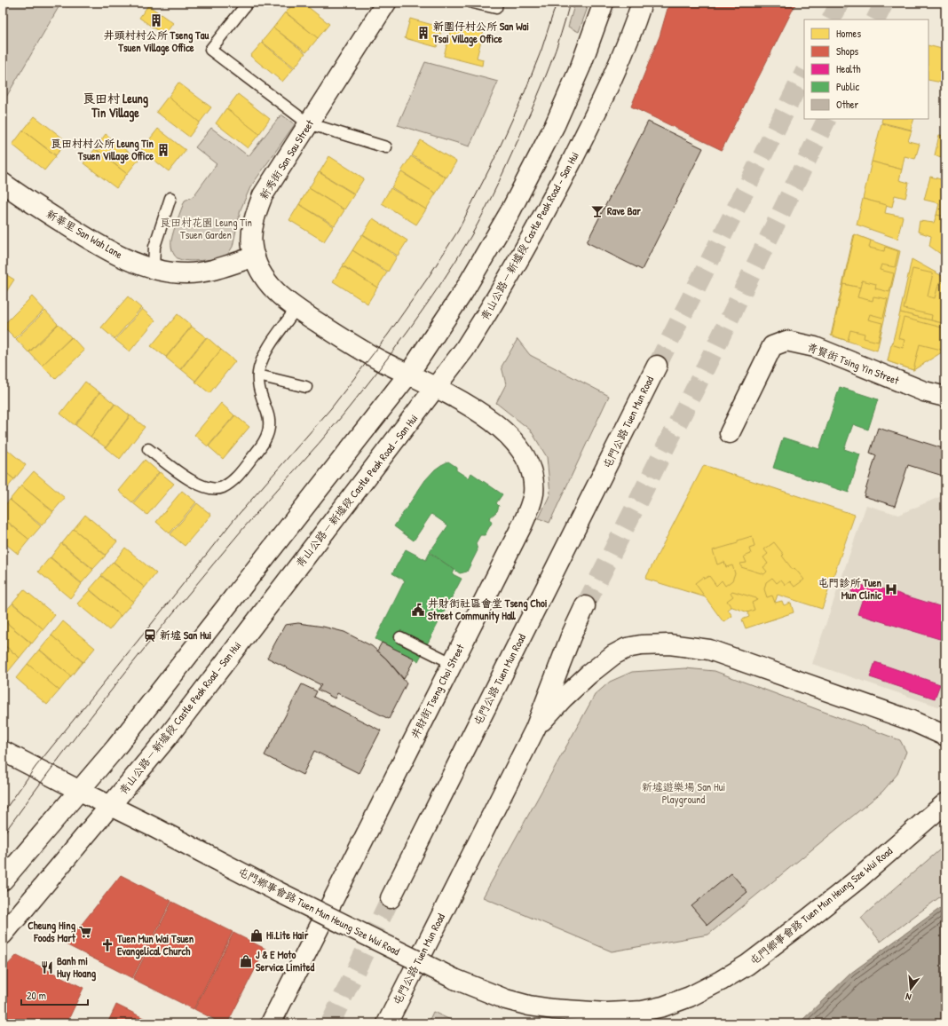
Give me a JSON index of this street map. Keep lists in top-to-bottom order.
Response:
{
  "streets": {
    "main road": [
      "新秀街 San Sau Street",
      "新華里 San Wah Lane",
      "青山公路－新墟段 Castle Peak Road – San Hui",
      "青賢街 Tsing Yin Street",
      "屯門公路 Tuen Mun Road",
      "井財街 Tseng Choi Street",
      "屯門鄉事會路 Tuen Mun Heung Sze Wui Road"
    ]
  },
  "crossings": [
    ["新秀街 San Sau Street", "新華里 San Wah Lane"],
    ["新秀街 San Sau Street", "青山公路－新墟段 Castle Peak Road – San Hui"],
    ["新秀街 San Sau Street", "井財街 Tseng Choi Street"],
    ["青山公路－新墟段 Castle Peak Road – San Hui", "井財街 Tseng Choi Street"],
    ["青山公路－新墟段 Castle Peak Road – San Hui", "屯門鄉事會路 Tuen Mun Heung Sze Wui Road"]
  ],
  "districts": ["良田村 Leung Tin Village"],
  "parks": ["良田村花園 Leung Tin Tsuen Garden", "新墟遊樂場 San Hui Playground"],
  "places": {
    "building": ["井頭村村公所 Tseng Tau Tsuen Village Office", "新圍仔村公所 San Wai Tsai Village Office", "良田村村公所 Leung Tin Tsuen Village Office"],
    "bar": ["Rave Bar"],
    "hospital": ["屯門診所 Tuen Mun Clinic"],
    "public building": ["井財街社區會堂 Tseng Choi Street Community Hall"],
    "station": ["新墟 San Hui"],
    "supermarket": ["Cheung Hing Foods Mart"],
    "shop": ["Hi.Lite Hair", "J & E Moto Service Limited"],
    "church": ["Tuen Mun Wai Tsuen Evangelical Church"],
    "restaurant": ["Banh mi Huy Hoang"]
  },
  "legend": [
    "Homes",
    "Shops",
    "Health",
    "Public",
    "Other"
  ],
  "scale_bar": "20 m",
  "north": "bottom"
}
